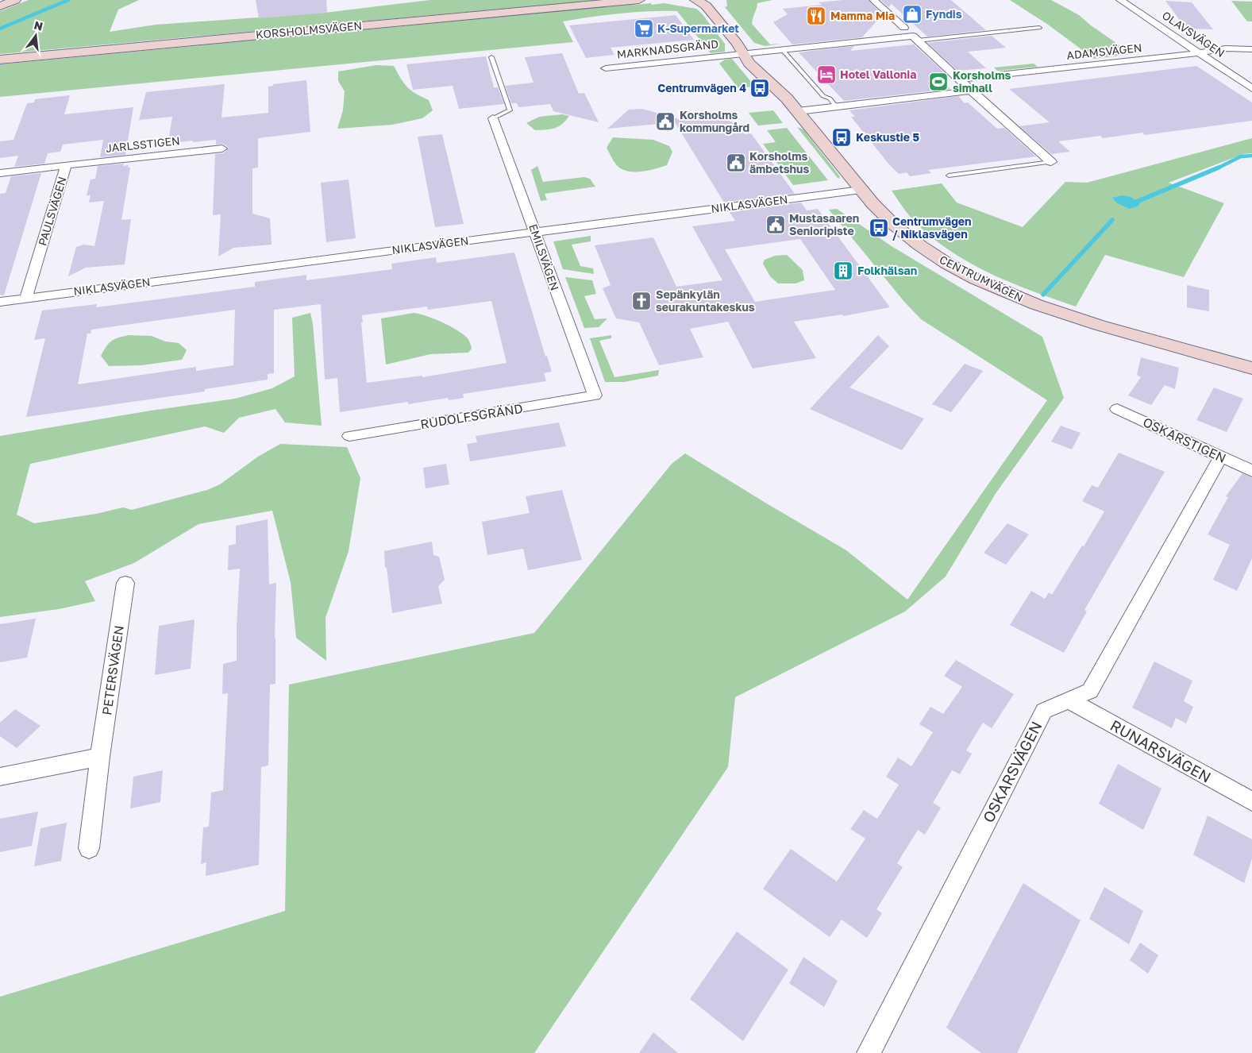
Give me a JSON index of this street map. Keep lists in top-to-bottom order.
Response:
{
  "streets": {
    "main road": ["KORSHOLMSVÄGEN", "CENTRUMVÄGEN"],
    "street": [
      "OLAVSVÄGEN",
      "MARKNADSGRÄND",
      "ADAMSVÄGEN",
      "JARLSSTIGEN",
      "NIKLASVÄGEN",
      "PAULSVÄGEN",
      "EMILSVÄGEN",
      "RUDOLFSGRÄND",
      "OSKARSTIGEN",
      "PETERSVÄGEN",
      "RUNARSVÄGEN",
      "OSKARSVÄGEN"
    ]
  },
  "crossings": [
    ["OLAVSVÄGEN", "ADAMSVÄGEN"],
    ["MARKNADSGRÄND", "CENTRUMVÄGEN"],
    ["JARLSSTIGEN", "PAULSVÄGEN"],
    ["NIKLASVÄGEN", "PAULSVÄGEN"],
    ["NIKLASVÄGEN", "EMILSVÄGEN"],
    ["NIKLASVÄGEN", "CENTRUMVÄGEN"],
    ["EMILSVÄGEN", "RUDOLFSGRÄND"],
    ["OSKARSTIGEN", "OSKARSVÄGEN"],
    ["RUNARSVÄGEN", "OSKARSVÄGEN"]
  ],
  "places": {
    "shop": ["Fyndis"],
    "restaurant": ["Mamma Mia"],
    "supermarket": ["K-Supermarket"],
    "hotel": ["Hotel Vallonia"],
    "sports": ["Korsholms simhall"],
    "bus stop": ["Centrumvägen 4", "Keskustie 5", "Centrumvägen / Niklasvägen"],
    "public building": ["Korsholms kommungård", "Korsholms ämbetshus", "Mustasaaren Senioripiste"],
    "building": ["Folkhälsan"],
    "church": ["Sepänkylän seurakuntakeskus"]
  },
  "north": "top"
}
